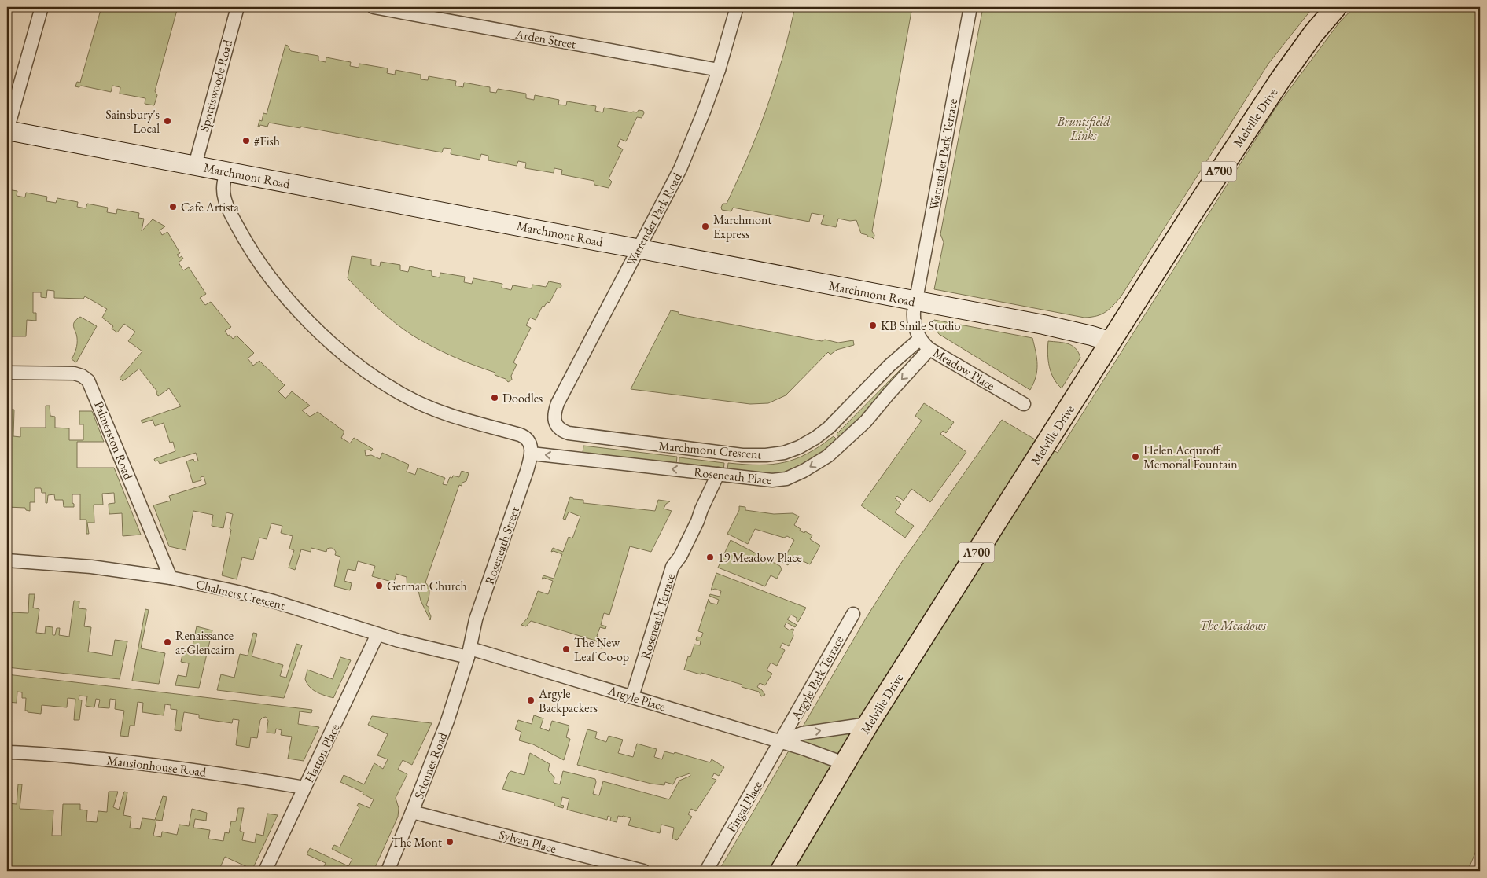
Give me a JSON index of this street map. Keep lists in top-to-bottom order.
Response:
{
  "streets": {
    "main road": ["Melville Drive", "A700"],
    "street": [
      "Arden Street",
      "Spottiswoode Road",
      "Warrender Park Terrace",
      "Marchmont Road",
      "Warrender Park Road",
      "Meadow Place",
      "Palmerston Road",
      "Marchmont Crescent",
      "Roseneath Place",
      "Roseneath Street",
      "Chalmers Crescent",
      "Roseneath Terrace",
      "Argyle Park Terrace",
      "Argyle Place",
      "Hatton Place",
      "Mansionhouse Road",
      "Sciennes Road",
      "Fingal Place",
      "Sylvan Place"
    ]
  },
  "crossings": [
    ["Arden Street", "Warrender Park Road"],
    ["Spottiswoode Road", "Marchmont Road"],
    ["Melville Drive", "Marchmont Road"],
    ["Melville Drive", "Argyle Place"],
    ["Warrender Park Terrace", "Marchmont Road"],
    ["Warrender Park Terrace", "Meadow Place"],
    ["Marchmont Road", "Warrender Park Road"],
    ["Marchmont Road", "Meadow Place"],
    ["Warrender Park Road", "Marchmont Crescent"],
    ["Meadow Place", "Marchmont Crescent"],
    ["Meadow Place", "Roseneath Place"],
    ["Palmerston Road", "Chalmers Crescent"],
    ["Roseneath Place", "Roseneath Street"],
    ["Roseneath Place", "Roseneath Terrace"],
    ["Roseneath Street", "Chalmers Crescent"],
    ["Roseneath Street", "Argyle Place"],
    ["Roseneath Street", "Sciennes Road"],
    ["Chalmers Crescent", "Argyle Place"],
    ["Chalmers Crescent", "Hatton Place"],
    ["Chalmers Crescent", "Sciennes Road"],
    ["Roseneath Terrace", "Argyle Place"],
    ["Argyle Park Terrace", "Argyle Place"],
    ["Argyle Park Terrace", "Fingal Place"],
    ["Argyle Place", "Sciennes Road"],
    ["Argyle Place", "Fingal Place"],
    ["Hatton Place", "Mansionhouse Road"],
    ["Sciennes Road", "Sylvan Place"]
  ],
  "one_way": ["Roseneath Place"],
  "parks": ["Bruntsfield Links", "The Meadows"],
  "places": [
    "Sainsbury's Local",
    "#Fish",
    "Cafe Artista",
    "Marchmont Express",
    "KB Smile Studio",
    "Doodles",
    "Helen Acquroff Memorial Fountain",
    "19 Meadow Place",
    "German Church",
    "Renaissance at Glencairn",
    "The New Leaf Co-op",
    "Argyle Backpackers",
    "The Mont"
  ]
}
